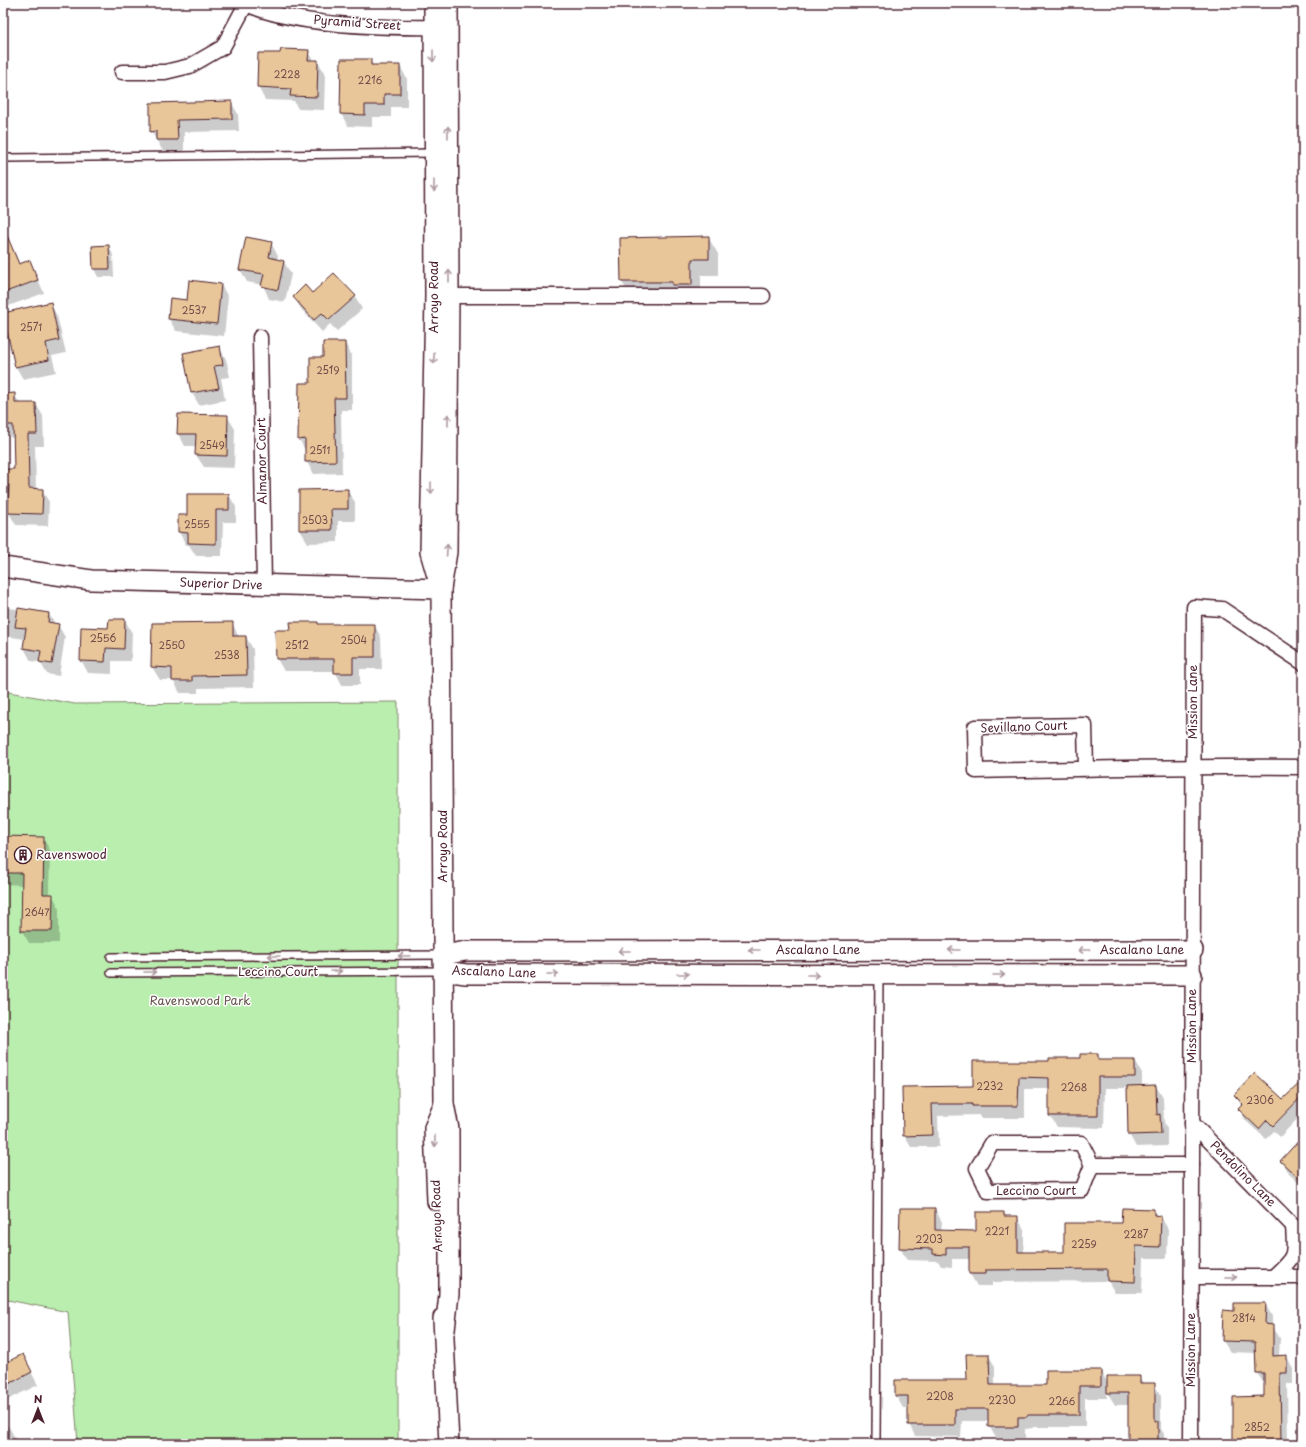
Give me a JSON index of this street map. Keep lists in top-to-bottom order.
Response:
{
  "streets": {
    "street": [
      "Pyramid Street",
      "Arroyo Road",
      "Almanor Court",
      "Superior Drive",
      "Mission Lane",
      "Sevillano Court",
      "Ascalano Lane",
      "Leccino Court",
      "Pendolino Lane"
    ]
  },
  "crossings": [
    ["Pyramid Street", "Arroyo Road"],
    ["Arroyo Road", "Superior Drive"],
    ["Arroyo Road", "Ascalano Lane"],
    ["Arroyo Road", "Leccino Court"],
    ["Almanor Court", "Superior Drive"],
    ["Mission Lane", "Sevillano Court"],
    ["Mission Lane", "Ascalano Lane"],
    ["Mission Lane", "Pendolino Lane"],
    ["Ascalano Lane", "Leccino Court"]
  ],
  "parks": ["Ravenswood Park"],
  "places": {
    "building": ["Ravenswood"]
  },
  "house_numbers": [
    "2228",
    "2216",
    "2537",
    "2571",
    "2519",
    "2549",
    "2511",
    "2503",
    "2555",
    "2556",
    "2504",
    "2550",
    "2512",
    "2538",
    "2647",
    "2232",
    "2268",
    "2306",
    "2221",
    "2287",
    "2203",
    "2259",
    "2814",
    "2208",
    "2230",
    "2266",
    "2852"
  ],
  "north": "top"
}
